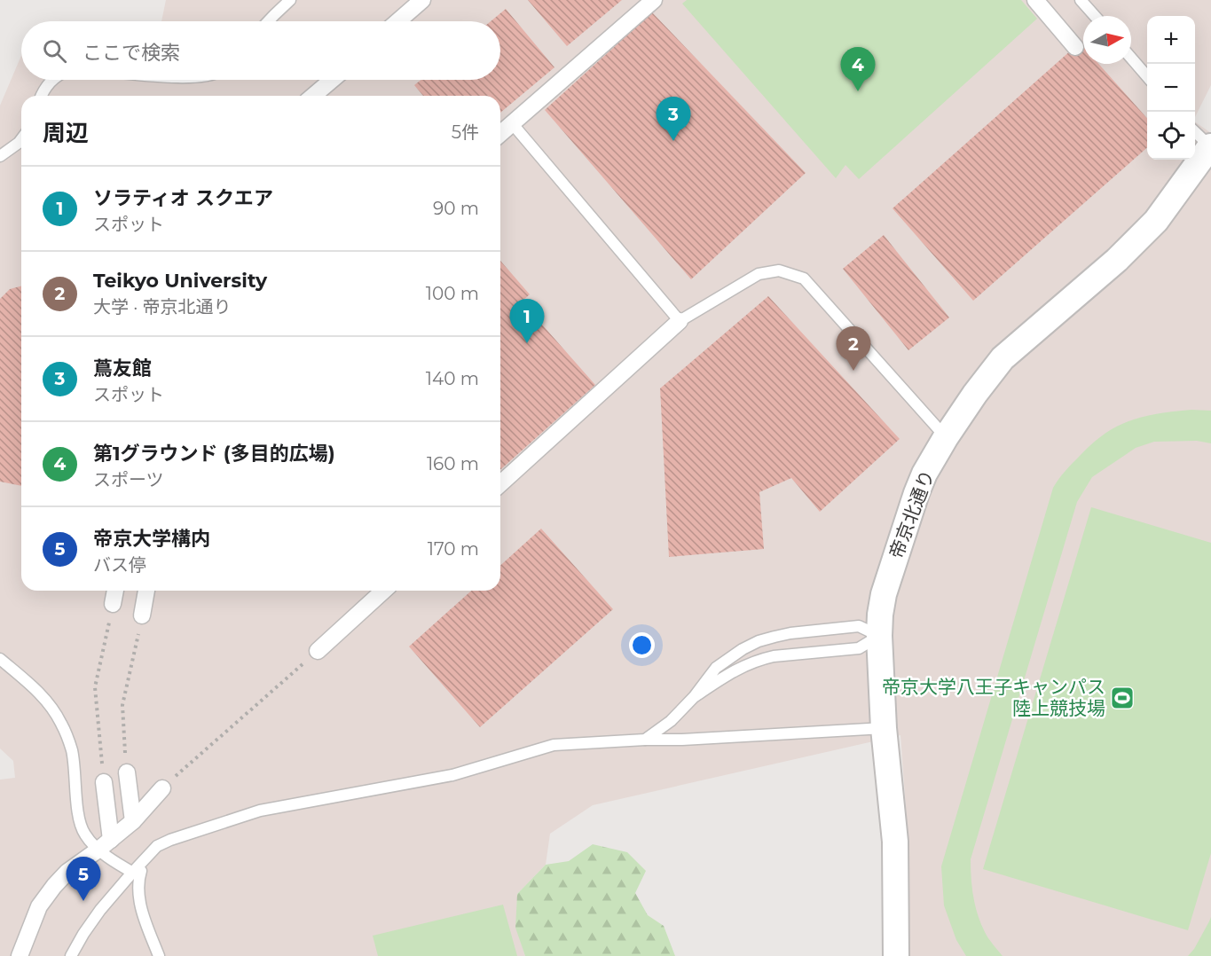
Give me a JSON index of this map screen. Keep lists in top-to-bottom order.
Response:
{
  "streets": {
    "street": ["帝京北通り"]
  },
  "places": {
    "sports": ["帝京大学八王子キャンパス 陸上競技場"]
  },
  "north": "right",
  "page": {
    "map_buttons": ["+", "−"],
    "search": "ここで検索",
    "pins": [
      "4",
      "3",
      "1",
      "2",
      "5"
    ],
    "heading": ["周辺", "5件"],
    "list": [
      {
        "mark": "1",
        "name": "ソラティオ スクエア",
        "note": "スポット",
        "value": "90 m"
      },
      {
        "mark": "2",
        "name": "Teikyo University",
        "note": "大学 · 帝京北通り",
        "value": "100 m"
      },
      {
        "mark": "3",
        "name": "蔦友館",
        "note": "スポット",
        "value": "140 m"
      },
      {
        "mark": "4",
        "name": "第1グラウンド (多目的広場)",
        "note": "スポーツ",
        "value": "160 m"
      },
      {
        "mark": "5",
        "name": "帝京大学構内",
        "note": "バス停",
        "value": "170 m"
      }
    ]
  }
}
